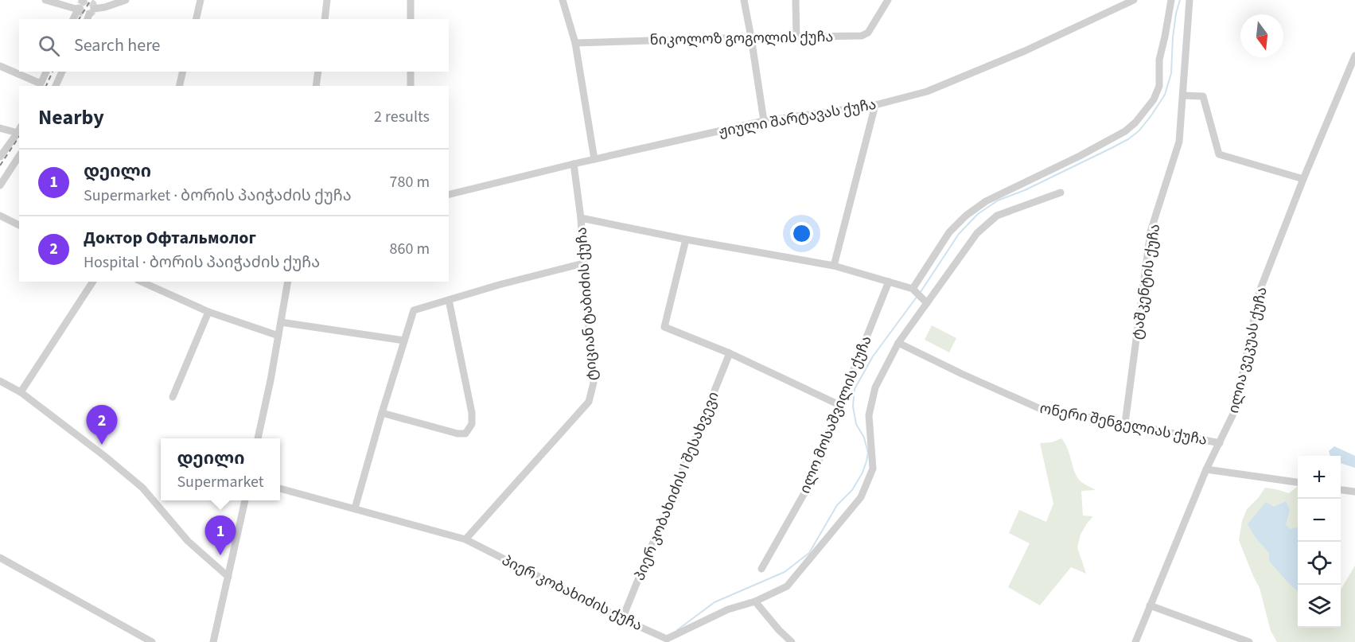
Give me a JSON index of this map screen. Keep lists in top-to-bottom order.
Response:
{
  "streets": {
    "street": [
      "ნიკოლოზ გოგოლის ქუჩა",
      "ჟიული შარტავას ქუჩა",
      "ტაშკენტის ქუჩა",
      "ტიციან ტაბიძის ქუჩა",
      "ილია ვეკუას ქუჩა",
      "ილო მოსაშვილის ქუჩა",
      "ონერი შენგელიას ქუჩა",
      "პიერ კობახიძის I შესახვევი",
      "პიერ კობახიძის ქუჩა"
    ]
  },
  "crossings": [
    ["ჟიული შარტავას ქუჩა", "ტიციან ტაბიძის ქუჩა"],
    ["ტაშკენტის ქუჩა", "ონერი შენგელიას ქუჩა"],
    ["ტიციან ტაბიძის ქუჩა", "პიერ კობახიძის ქუჩა"],
    ["ილია ვეკუას ქუჩა", "ონერი შენგელიას ქუჩა"],
    ["ონერი შენგელიას ქუჩა", "პიერ კობახიძის ქუჩა"],
    ["პიერ კობახიძის I შესახვევი", "პიერ კობახიძის ქუჩა"]
  ],
  "north": "bottom",
  "page": {
    "search": "Search here",
    "heading": ["Nearby", "2 results"],
    "list": [
      {
        "mark": "1",
        "name": "დეილი",
        "note": "Supermarket · ბორის პაიჭაძის ქუჩა",
        "value": "780 m"
      },
      {
        "mark": "2",
        "name": "Доктор Офтальмолог",
        "note": "Hospital · ბორის პაიჭაძის ქუჩა",
        "value": "860 m"
      }
    ],
    "pins": ["2", "1"],
    "popup": ["დეილი", "Supermarket"],
    "map_buttons": ["+", "−"]
  }
}
